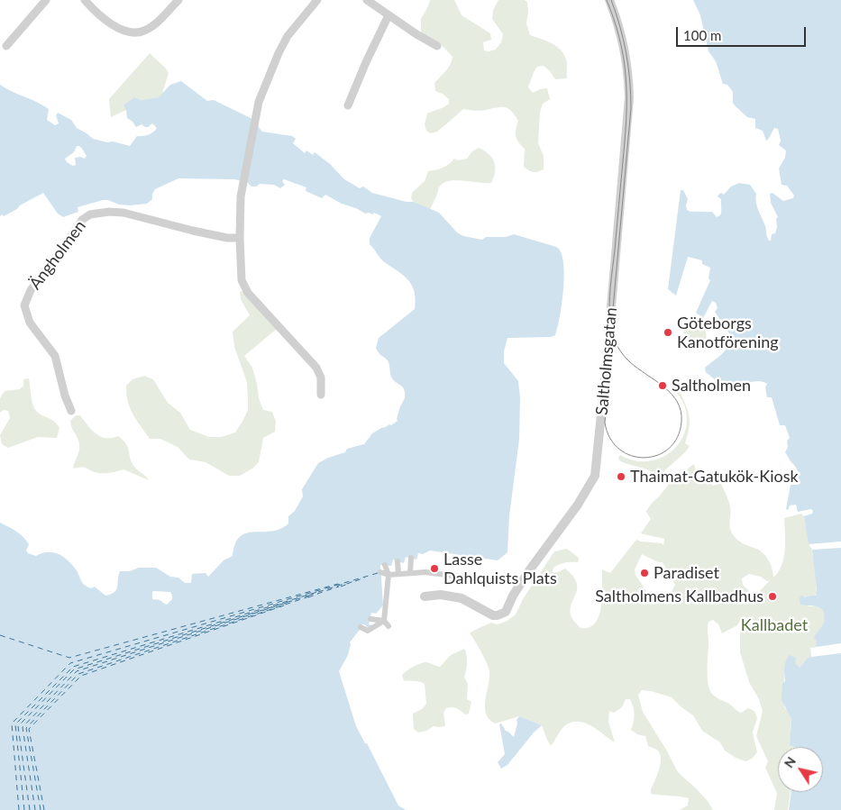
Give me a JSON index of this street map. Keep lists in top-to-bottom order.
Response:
{
  "streets": {
    "street": ["Ängholmen", "Saltholmsgatan"]
  },
  "parks": ["Kallbadet"],
  "places": [
    "Göteborgs Kanotförening",
    "Saltholmen",
    "Thaimat-Gatukök-Kiosk",
    "Lasse Dahlquists Plats",
    "Paradiset",
    "Saltholmens Kallbadhus"
  ],
  "scale_bar": "100 m",
  "north": "top left"
}
